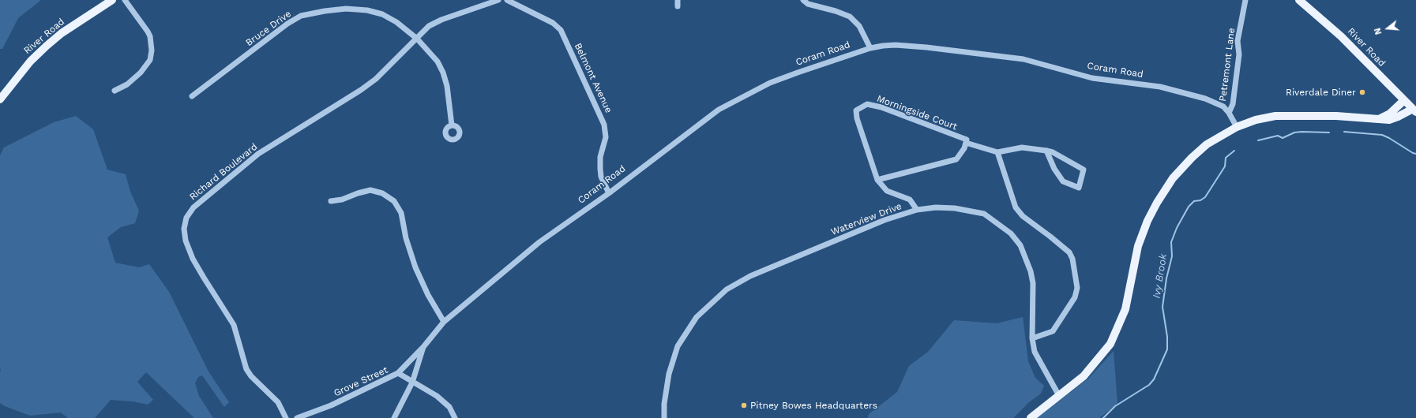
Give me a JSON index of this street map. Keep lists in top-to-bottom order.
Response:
{
  "streets": {
    "main road": ["River Road"],
    "street": [
      "Bruce Drive",
      "Coram Road",
      "Petremont Lane",
      "Belmont Avenue",
      "Morningside Court",
      "Richard Boulevard",
      "Waterview Drive",
      "Grove Street"
    ]
  },
  "crossings": [
    ["Bruce Drive", "Richard Boulevard"],
    ["Coram Road", "Petremont Lane"],
    ["Coram Road", "Belmont Avenue"],
    ["Coram Road", "Grove Street"],
    ["Morningside Court", "Waterview Drive"]
  ],
  "water": ["Ivy Brook"],
  "places": ["Riverdale Diner", "Pitney Bowes Headquarters"],
  "north": "left"
}
